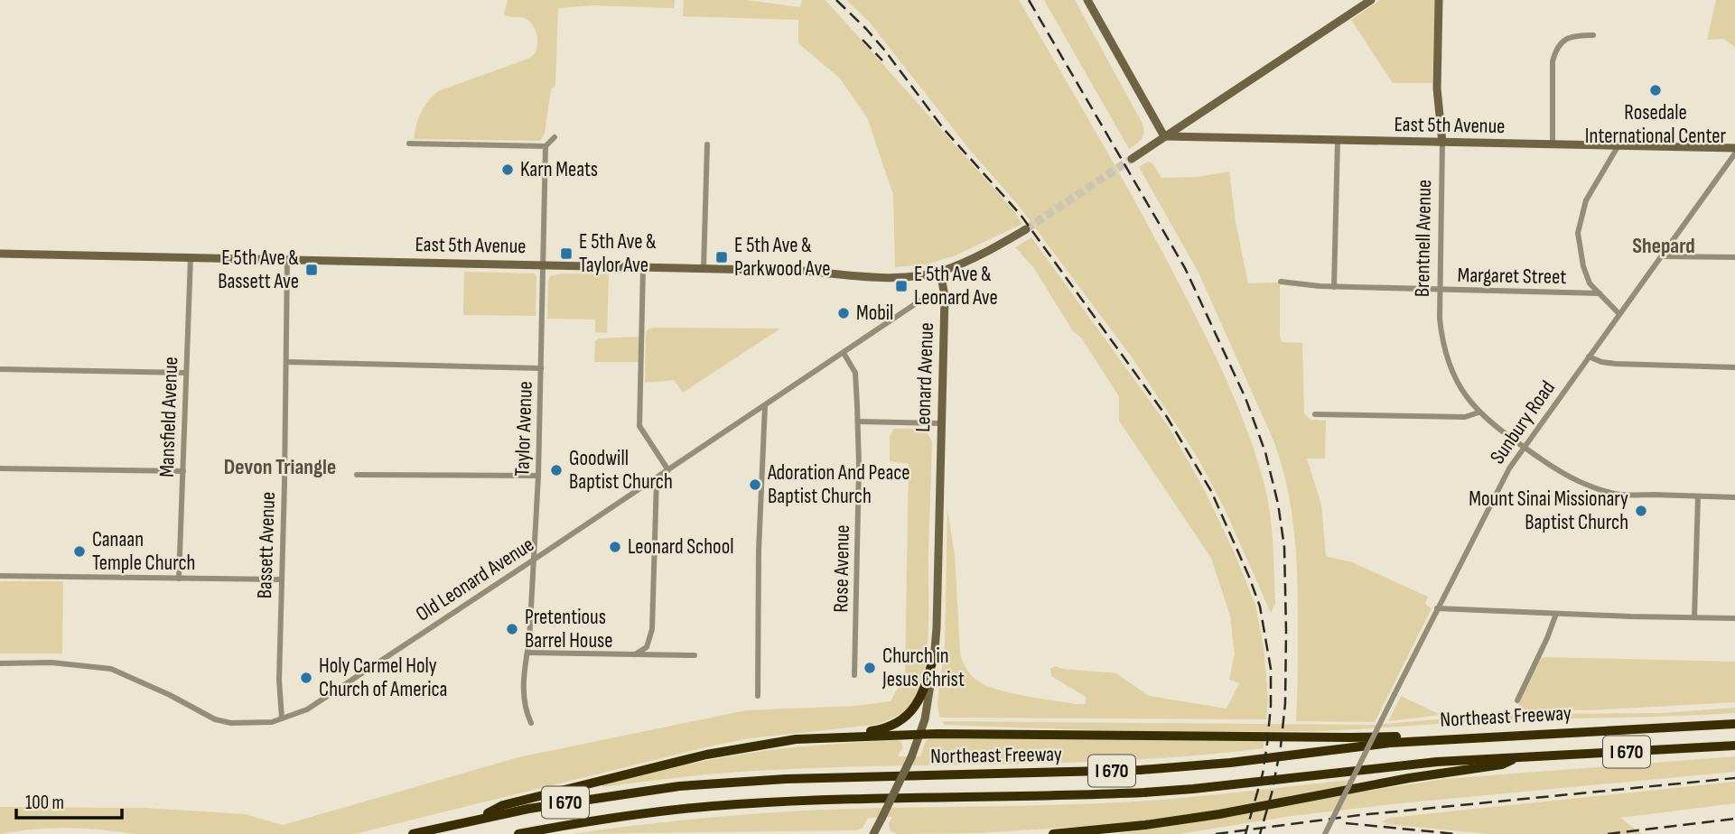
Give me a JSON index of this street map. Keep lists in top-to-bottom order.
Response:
{
  "streets": {
    "highway": ["Northeast Freeway", "I 670"],
    "main road": ["East 5th Avenue", "Brentnell Avenue", "Leonard Avenue"],
    "street": [
      "Margaret Street",
      "Mansfield Avenue",
      "Sunbury Road",
      "Taylor Avenue",
      "Bassett Avenue",
      "Rose Avenue",
      "Old Leonard Avenue"
    ]
  },
  "crossings": [
    ["East 5th Avenue", "Brentnell Avenue"],
    ["East 5th Avenue", "Leonard Avenue"],
    ["East 5th Avenue", "Mansfield Avenue"],
    ["East 5th Avenue", "Taylor Avenue"],
    ["East 5th Avenue", "Bassett Avenue"],
    ["Brentnell Avenue", "Margaret Street"],
    ["Brentnell Avenue", "Sunbury Road"],
    ["Taylor Avenue", "Old Leonard Avenue"],
    ["Bassett Avenue", "Old Leonard Avenue"],
    ["Rose Avenue", "Old Leonard Avenue"]
  ],
  "districts": ["Shepard", "Devon Triangle"],
  "places": {
    "other": [
      "Rosedale International Center",
      "Karn Meats",
      "Mobil",
      "Goodwill Baptist Church",
      "Adoration And Peace Baptist Church",
      "Mount Sinai Missionary Baptist Church",
      "Leonard School",
      "Canaan Temple Church",
      "Pretentious Barrel House",
      "Church in Jesus Christ",
      "Holy Carmel Holy Church of America"
    ],
    "transit": [
      "E 5th Ave & Taylor Ave",
      "E 5th Ave & Parkwood Ave",
      "E 5th Ave & Bassett Ave",
      "E 5th Ave & Leonard Ave"
    ]
  },
  "scale_bar": "100 m"
}
